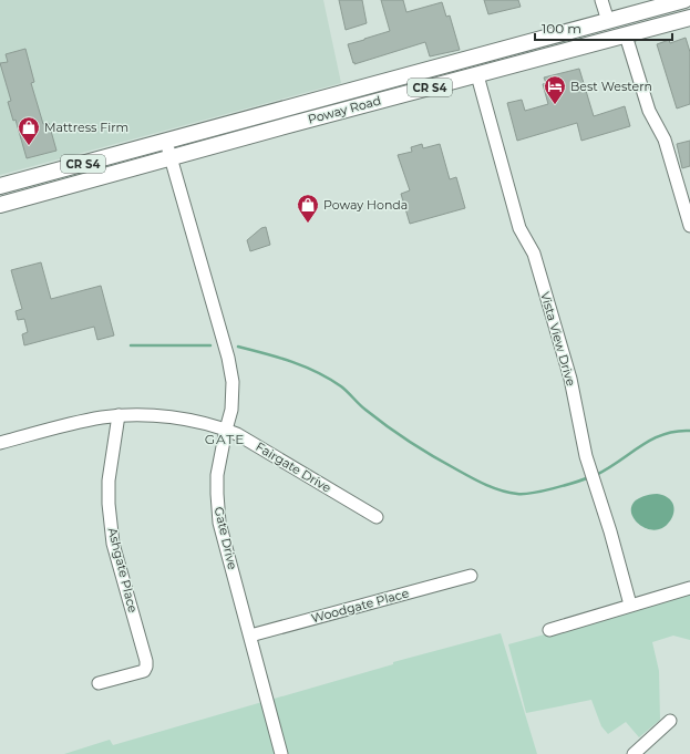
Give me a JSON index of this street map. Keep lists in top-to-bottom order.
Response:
{
  "streets": {
    "main road": ["CR S4", "Poway Road"],
    "street": [
      "Vista View Drive",
      "Fairgate Drive",
      "Gate Drive",
      "Ashgate Place",
      "Woodgate Place"
    ]
  },
  "crossings": [
    ["Poway Road", "Vista View Drive"],
    ["Poway Road", "Gate Drive"],
    ["Fairgate Drive", "Gate Drive"],
    ["Fairgate Drive", "Ashgate Place"],
    ["Gate Drive", "Woodgate Place"]
  ],
  "districts": ["GATE"],
  "places": {
    "hotel": ["Best Western"],
    "shop": ["Mattress Firm", "Poway Honda"]
  },
  "scale_bar": "100 m"
}
